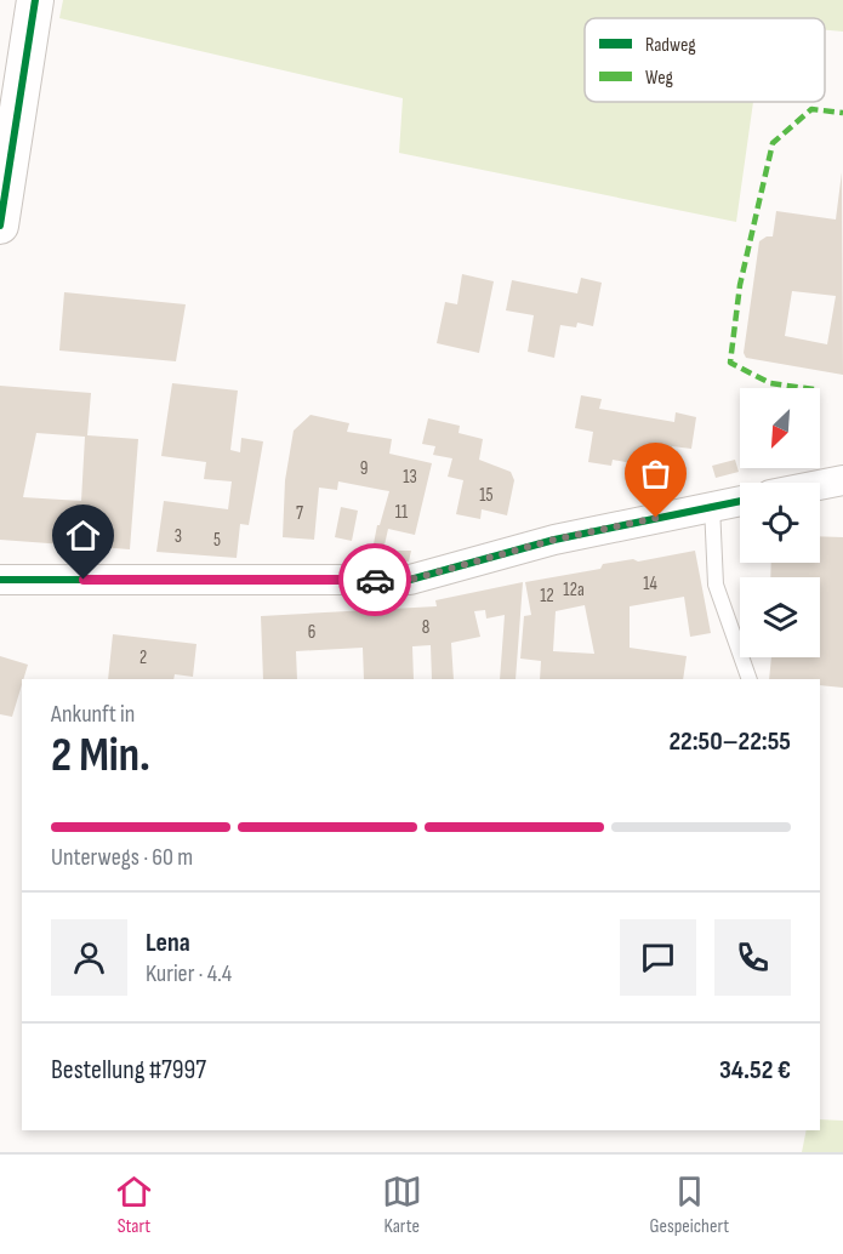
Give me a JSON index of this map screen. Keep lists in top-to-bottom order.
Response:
{
  "house_numbers": [
    "9",
    "13",
    "15",
    "11",
    "7",
    "3",
    "5",
    "14",
    "12a",
    "12",
    "8",
    "6",
    "2"
  ],
  "legend": ["Radweg", "Weg"],
  "north": "bottom left",
  "page": {
    "heading": ["2 Min.", "Ankunft in", "22:50–22:55"],
    "panel": [
      "Lena",
      "Kurier · 4.4",
      "Bestellung #7997",
      "34.52 €"
    ],
    "bar": "Unterwegs · 60 m",
    "tabs": ["Start", "Karte", "Gespeichert"]
  }
}
